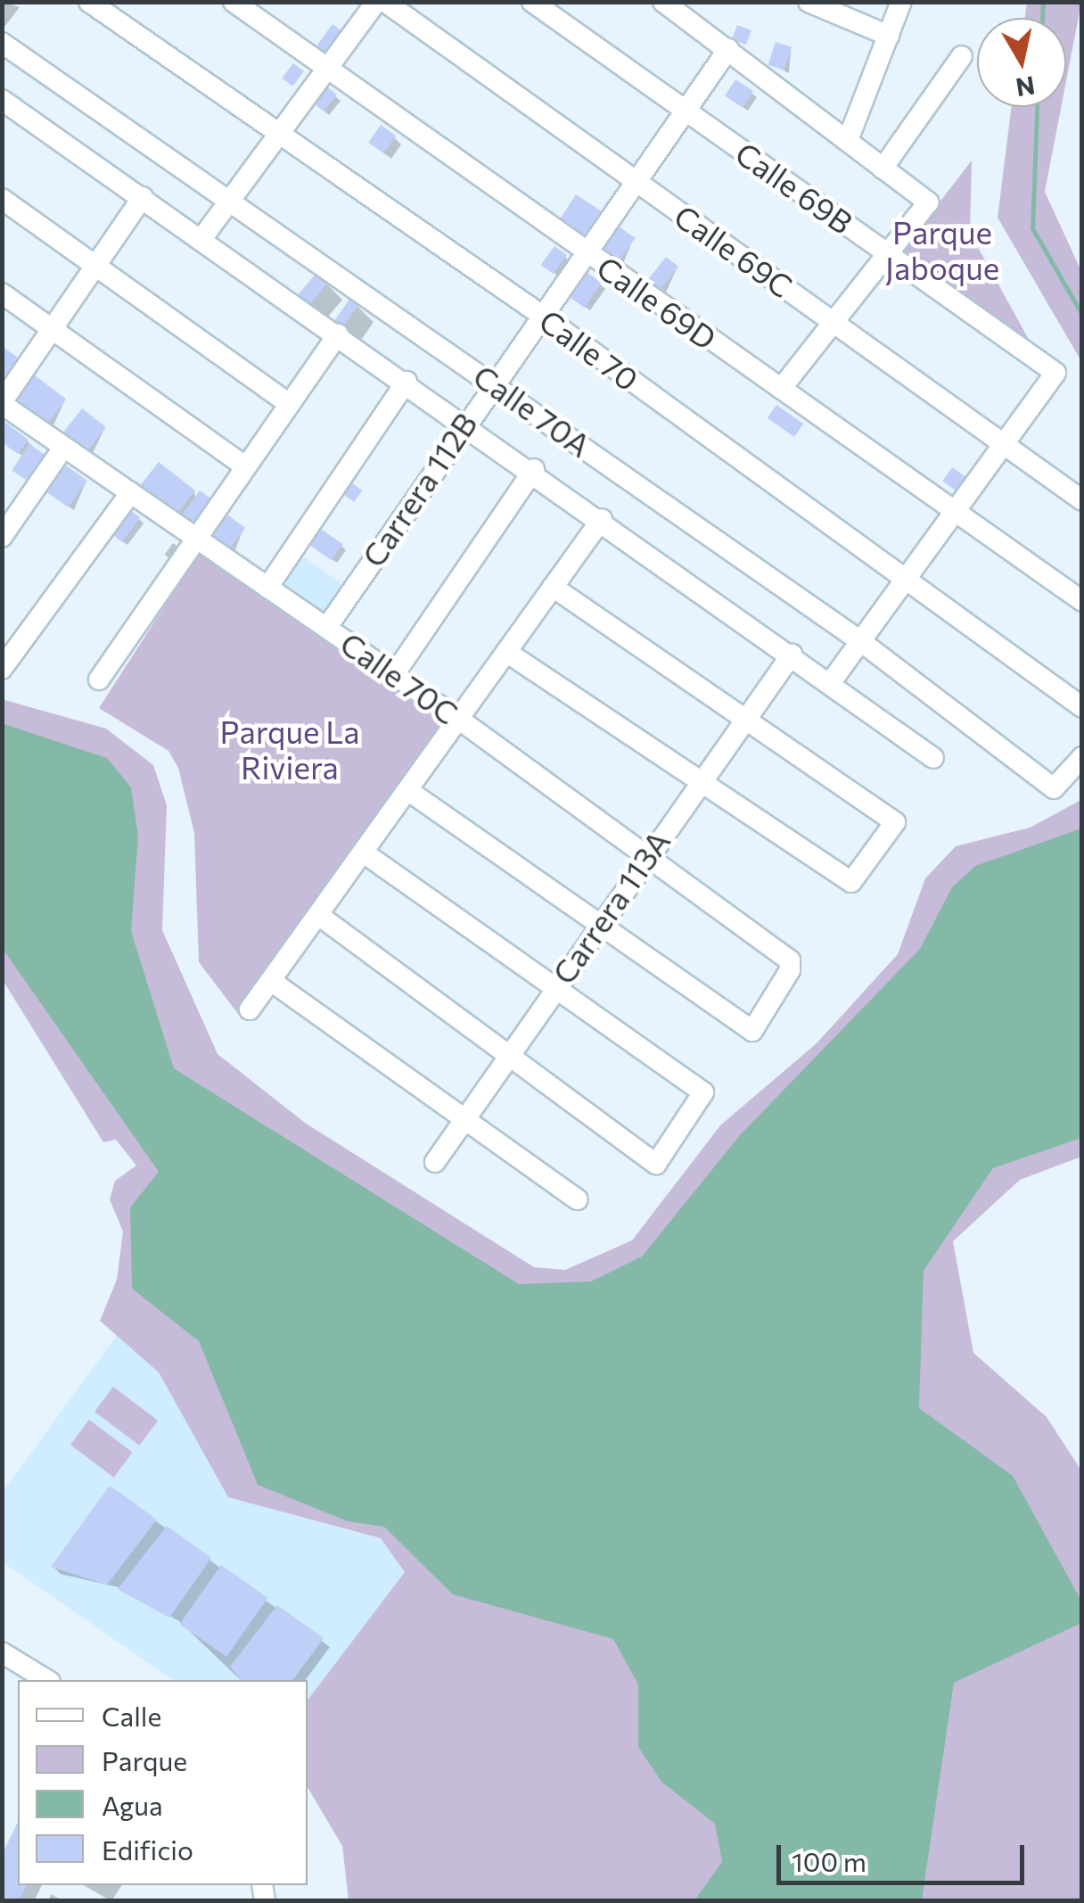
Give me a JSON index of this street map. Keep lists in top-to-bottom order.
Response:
{
  "streets": {
    "street": [
      "Calle 69B",
      "Calle 69C",
      "Calle 69D",
      "Calle 70",
      "Calle 70A",
      "Carrera 112B",
      "Calle 70C",
      "Carrera 113A"
    ]
  },
  "crossings": [
    ["Calle 69B", "Calle 69C"],
    ["Calle 69B", "Carrera 112B"],
    ["Calle 69C", "Carrera 112B"],
    ["Calle 69D", "Carrera 112B"],
    ["Calle 70", "Carrera 112B"],
    ["Calle 70A", "Carrera 112B"],
    ["Calle 70A", "Carrera 113A"],
    ["Carrera 112B", "Calle 70C"],
    ["Calle 70C", "Carrera 113A"]
  ],
  "parks": ["Parque Jaboque", "Parque La Riviera"],
  "legend": [
    "Calle",
    "Parque",
    "Agua",
    "Edificio"
  ],
  "scale_bar": "100 m",
  "north": "bottom"
}
